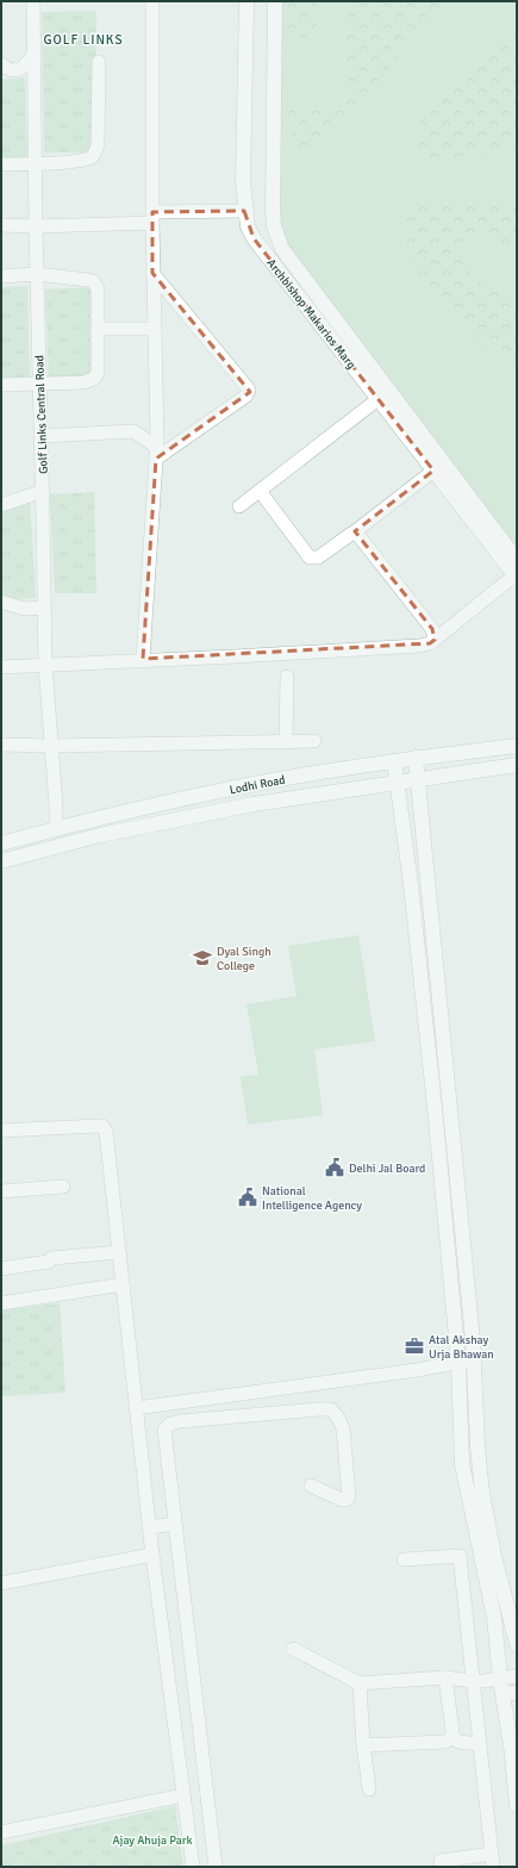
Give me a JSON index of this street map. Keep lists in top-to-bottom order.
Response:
{
  "streets": {
    "street": ["Archbishop Makarios Marg", "Golf Links Central Road", "Lodhi Road"]
  },
  "crossings": [
    ["Golf Links Central Road", "Lodhi Road"]
  ],
  "districts": ["GOLF LINKS"],
  "parks": ["Ajay Ahuja Park"],
  "places": {
    "school or university": ["Dyal Singh College"],
    "public building": ["Delhi Jal Board", "National Intelligence Agency"],
    "office": ["Atal Akshay Urja Bhawan"]
  }
}
